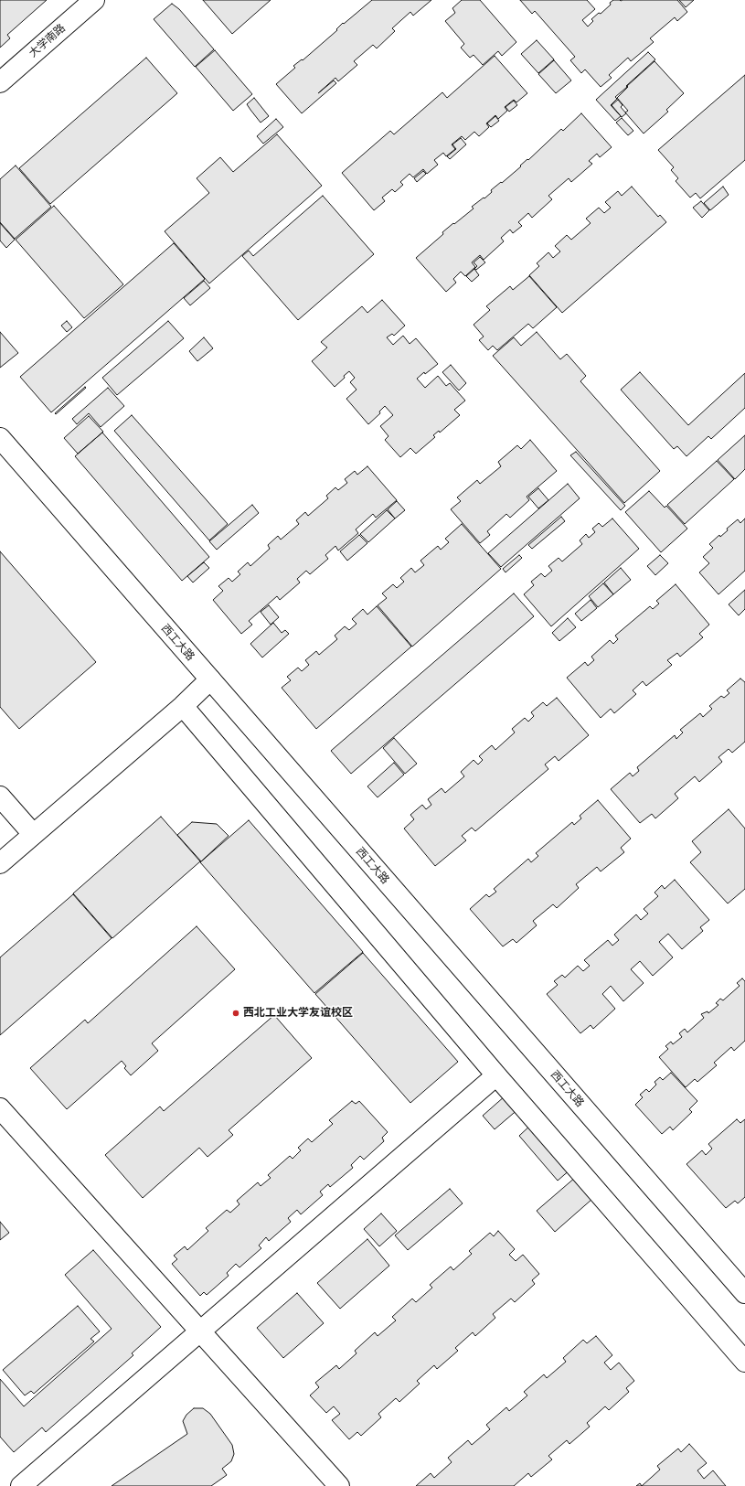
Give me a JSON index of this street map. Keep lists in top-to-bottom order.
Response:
{
  "streets": {
    "street": ["大学南路", "西工大路"]
  },
  "places": ["西北工业大学友谊校区"]
}
